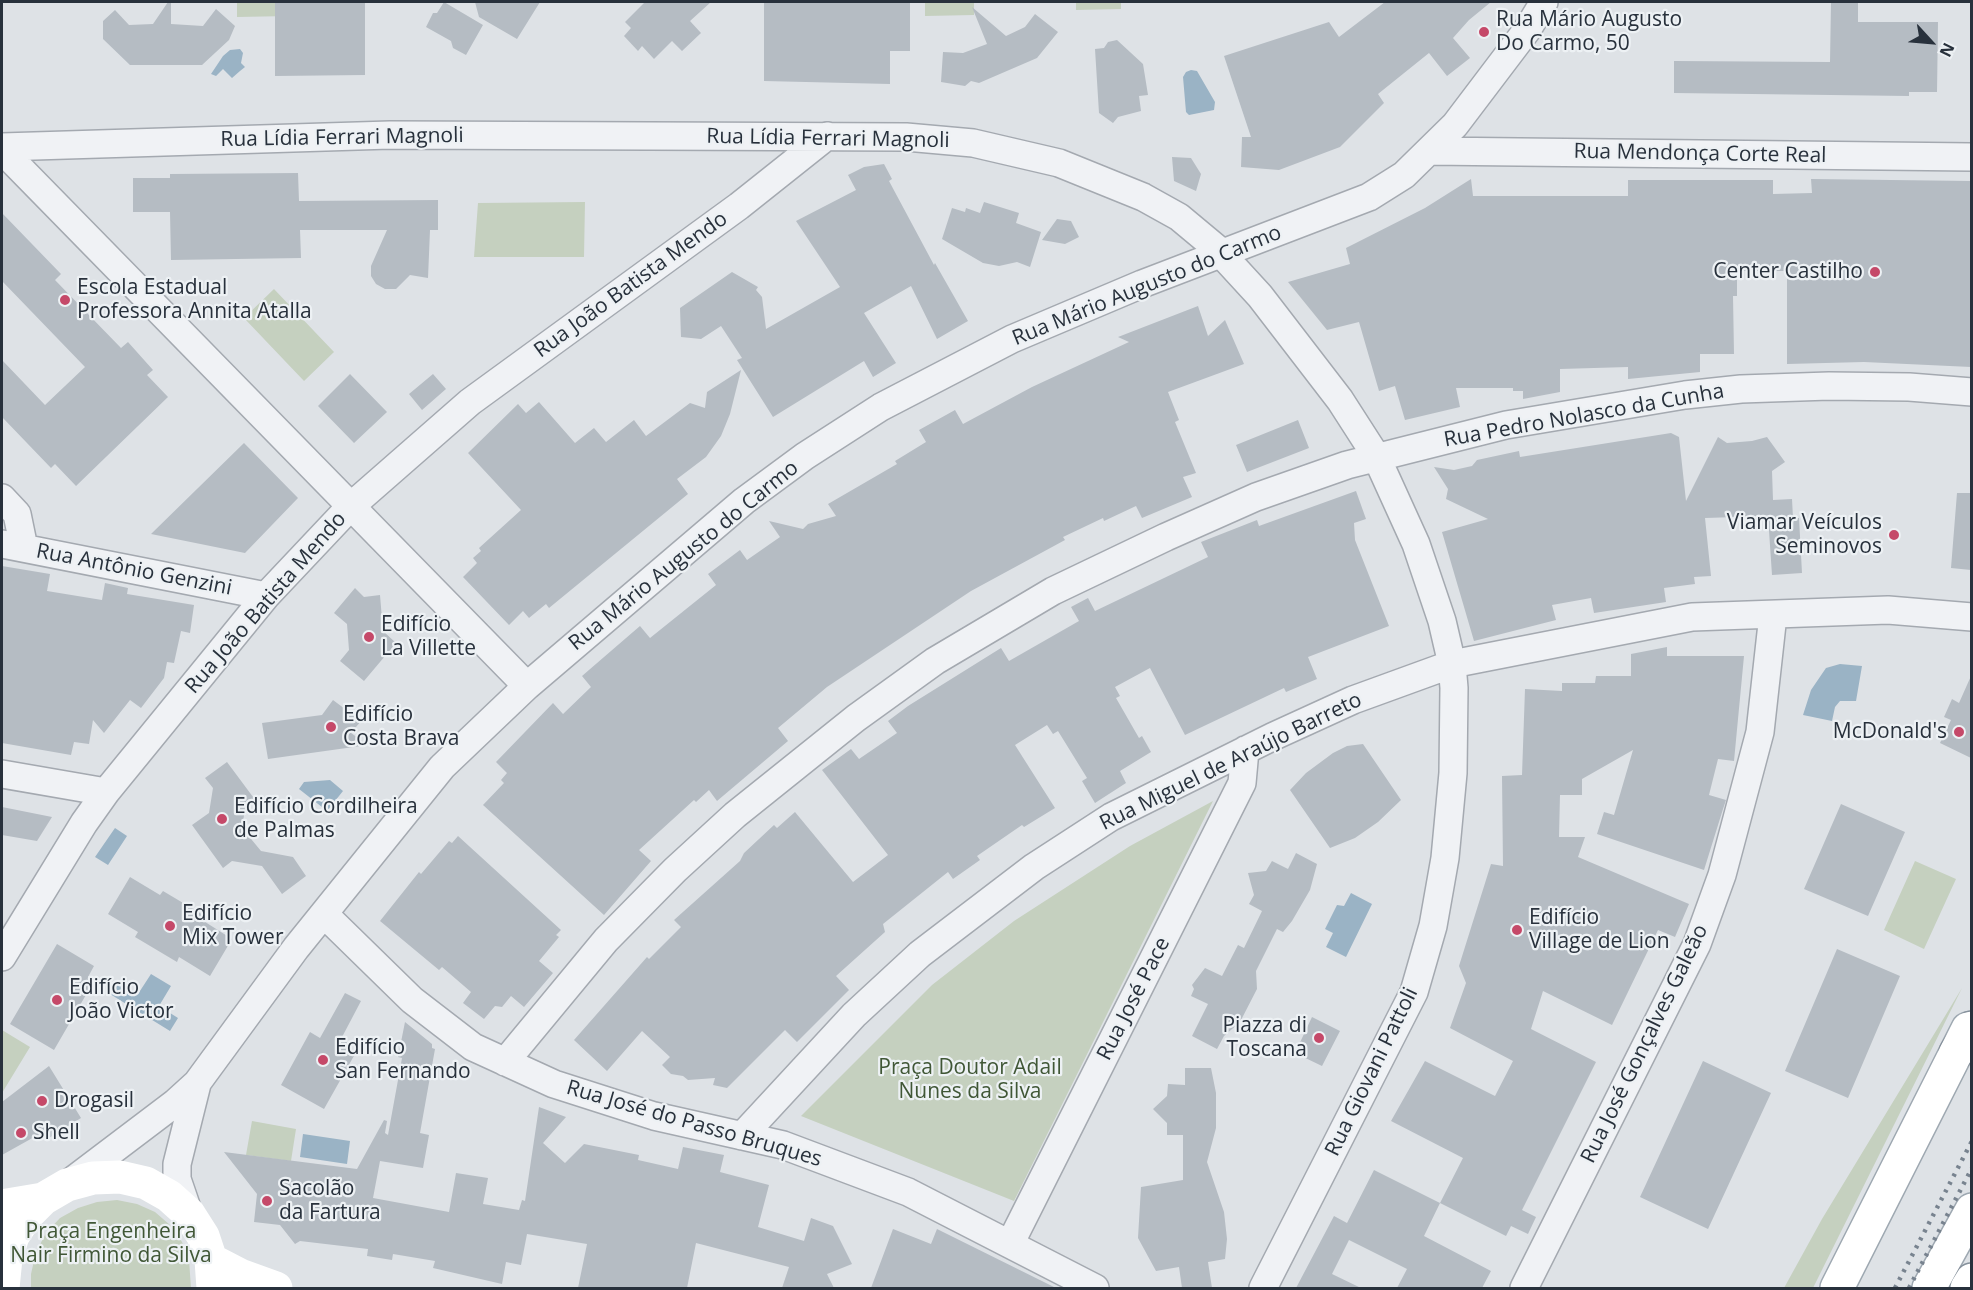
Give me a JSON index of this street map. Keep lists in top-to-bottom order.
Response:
{
  "streets": {
    "street": [
      "Rua Lídia Ferrari Magnoli",
      "Rua Mendonça Corte Real",
      "Rua João Batista Mendo",
      "Rua Mário Augusto do Carmo",
      "Rua Pedro Nolasco da Cunha",
      "Rua Antônio Genzini",
      "Rua Miguel de Araújo Barreto",
      "Rua José Pace",
      "Rua José Gonçalves Galeão",
      "Rua Giovani Pattoli",
      "Rua José do Passo Bruques"
    ]
  },
  "crossings": [
    ["Rua Lídia Ferrari Magnoli", "Rua João Batista Mendo"],
    ["Rua Lídia Ferrari Magnoli", "Rua Mário Augusto do Carmo"],
    ["Rua Lídia Ferrari Magnoli", "Rua Pedro Nolasco da Cunha"],
    ["Rua Lídia Ferrari Magnoli", "Rua Miguel de Araújo Barreto"],
    ["Rua Lídia Ferrari Magnoli", "Rua Giovani Pattoli"],
    ["Rua Mendonça Corte Real", "Rua Mário Augusto do Carmo"],
    ["Rua João Batista Mendo", "Rua Antônio Genzini"],
    ["Rua Mário Augusto do Carmo", "Rua José do Passo Bruques"],
    ["Rua Pedro Nolasco da Cunha", "Rua José do Passo Bruques"],
    ["Rua Miguel de Araújo Barreto", "Rua José Pace"],
    ["Rua Miguel de Araújo Barreto", "Rua José Gonçalves Galeão"],
    ["Rua Miguel de Araújo Barreto", "Rua Giovani Pattoli"],
    ["Rua Miguel de Araújo Barreto", "Rua José do Passo Bruques"],
    ["Rua José Pace", "Rua José do Passo Bruques"]
  ],
  "parks": ["Praça Doutor Adail Nunes da Silva", "Praça Engenheira Nair Firmino da Silva"],
  "places": [
    "Rua Mário Augusto Do Carmo, 50",
    "Center Castilho",
    "Escola Estadual Professora Annita Atalla",
    "Viamar Veículos Seminovos",
    "Edifício La Villette",
    "Edifício Costa Brava",
    "McDonald's",
    "Edifício Cordilheira de Palmas",
    "Edifício Mix Tower",
    "Edifício Village de Lion",
    "Edifício João Victor",
    "Piazza di Toscana",
    "Edifício San Fernando",
    "Drogasil",
    "Shell",
    "Sacolão da Fartura"
  ],
  "north": "bottom right"
}
